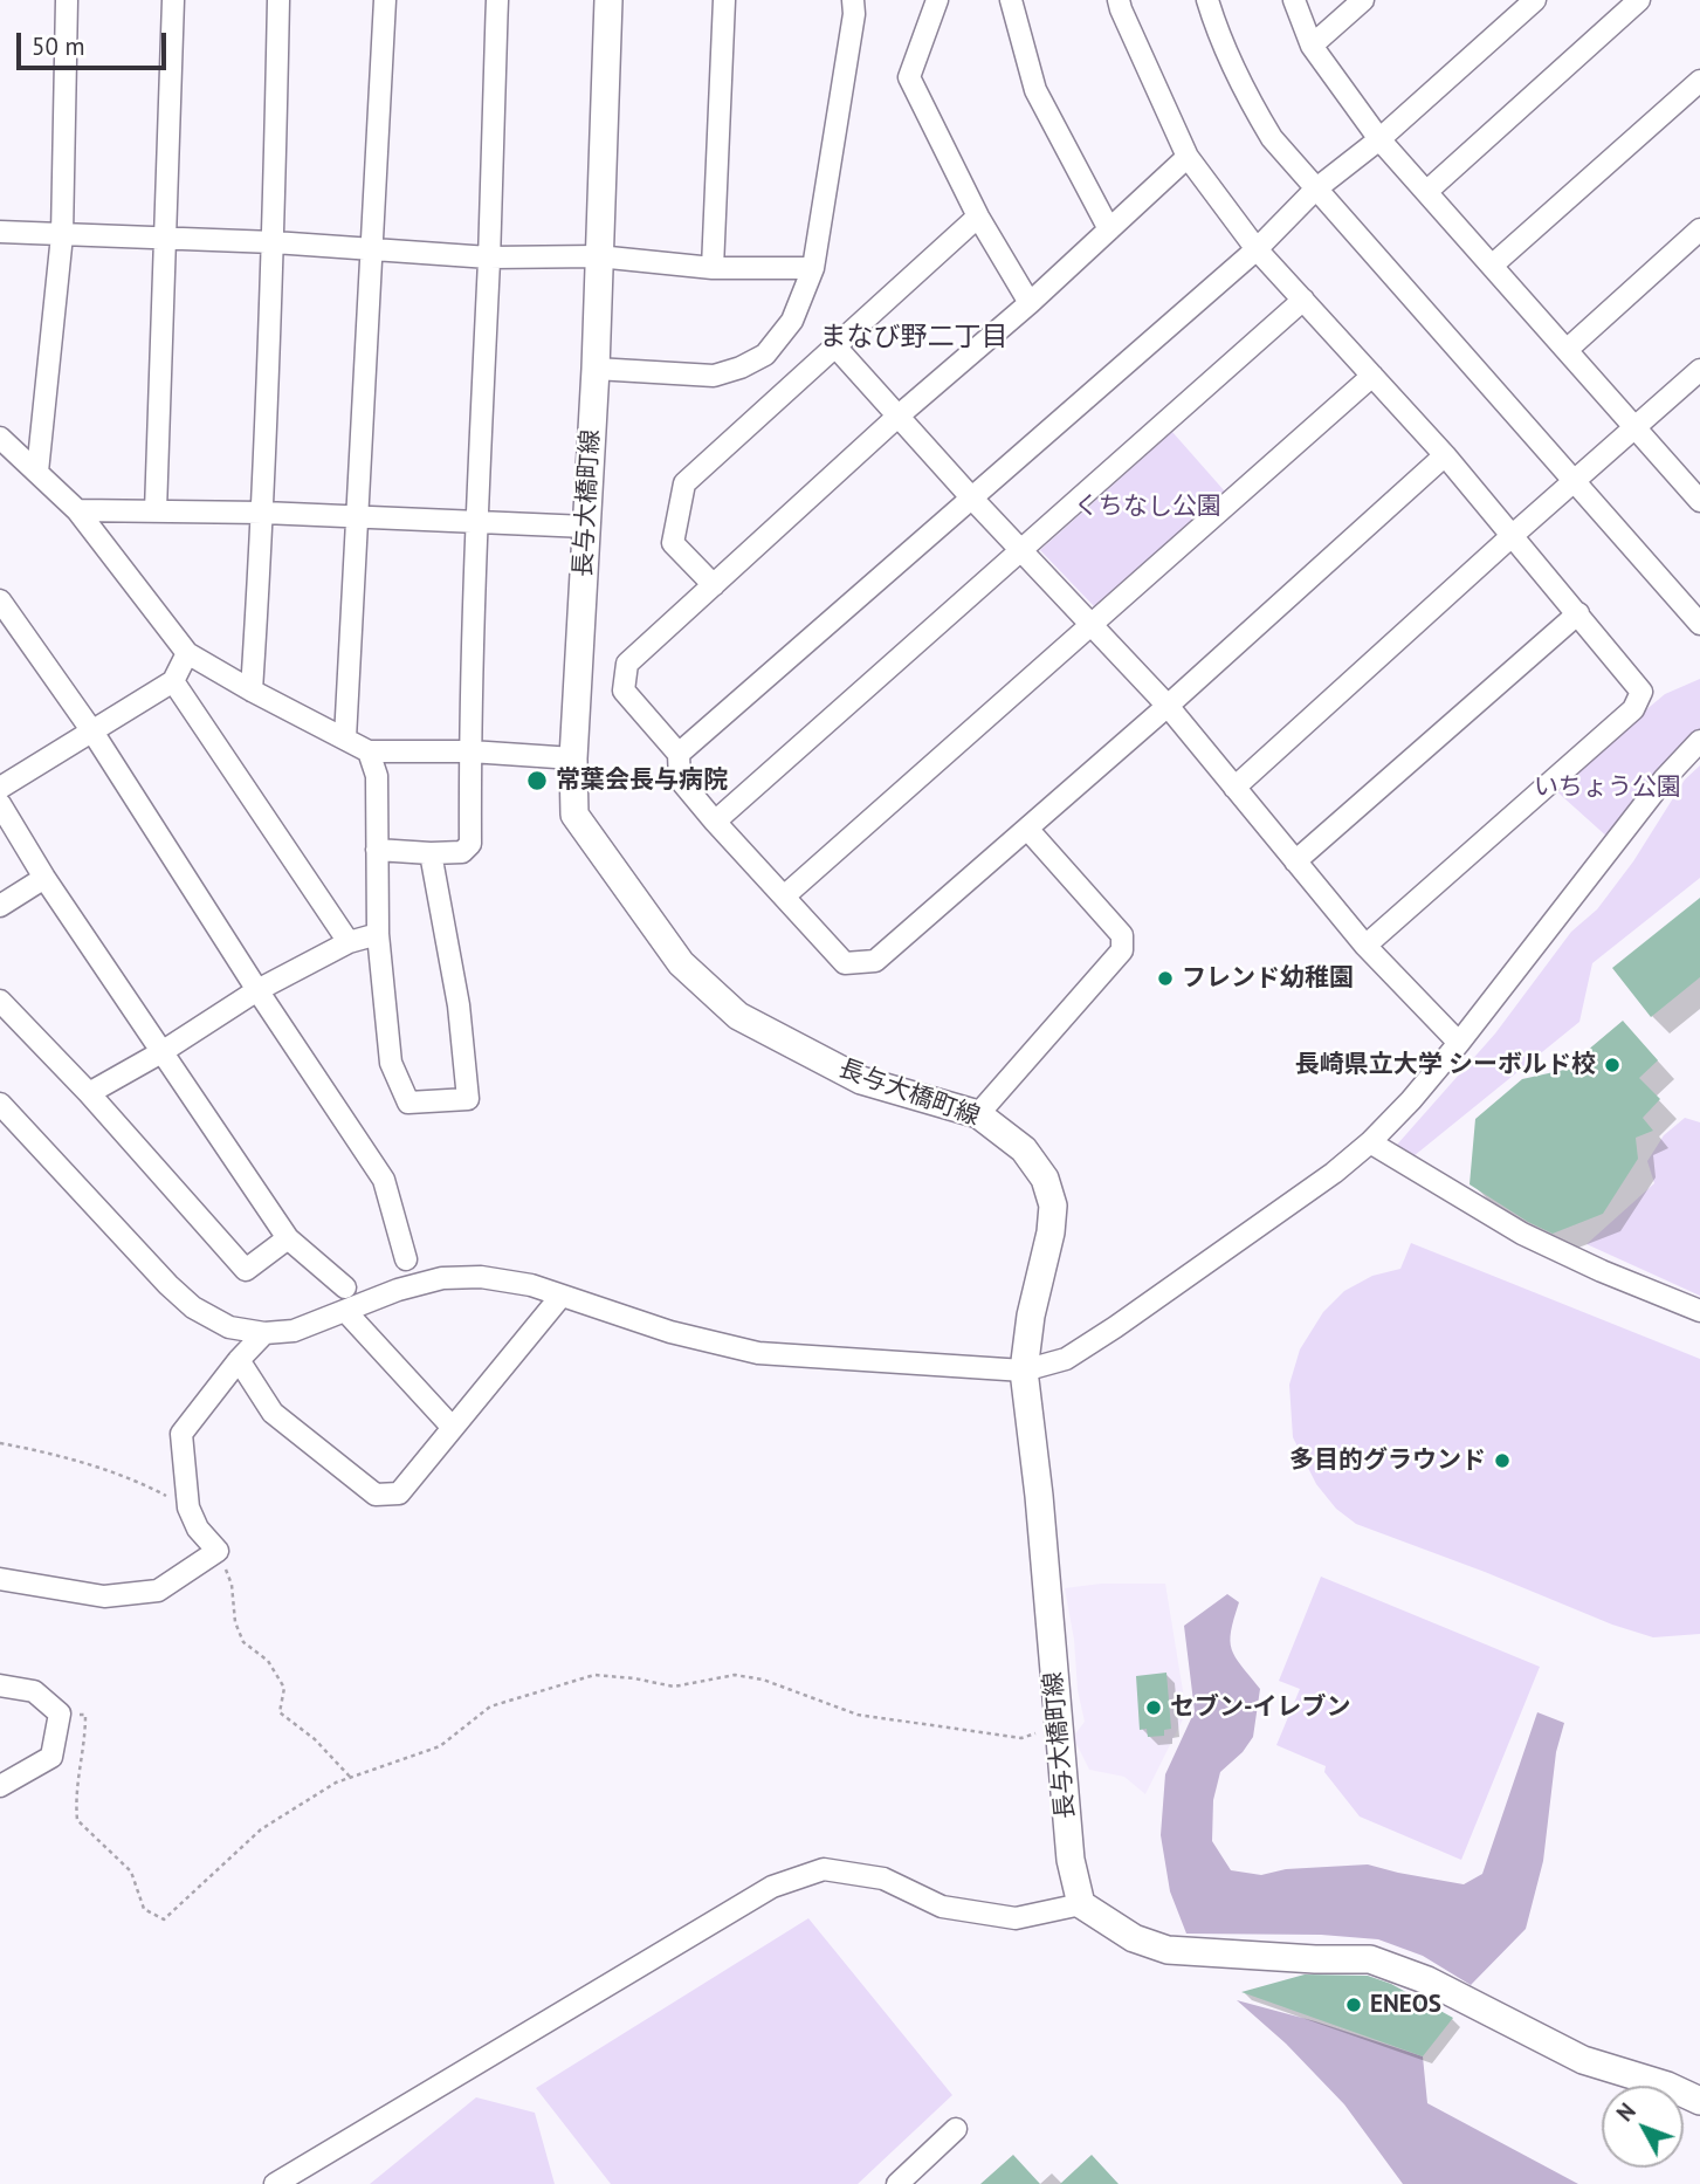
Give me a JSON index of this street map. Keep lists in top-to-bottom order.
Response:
{
  "streets": {
    "main road": ["長与大橋町線"]
  },
  "districts": ["まなび野二丁目"],
  "parks": ["くちなし公園", "いちょう公園"],
  "places": [
    "常葉会長与病院",
    "フレンド幼稚園",
    "長崎県立大学 シーボルド校",
    "多目的グラウンド",
    "セブン-イレブン",
    "ENEOS"
  ],
  "scale_bar": "50 m",
  "north": "top left"
}
